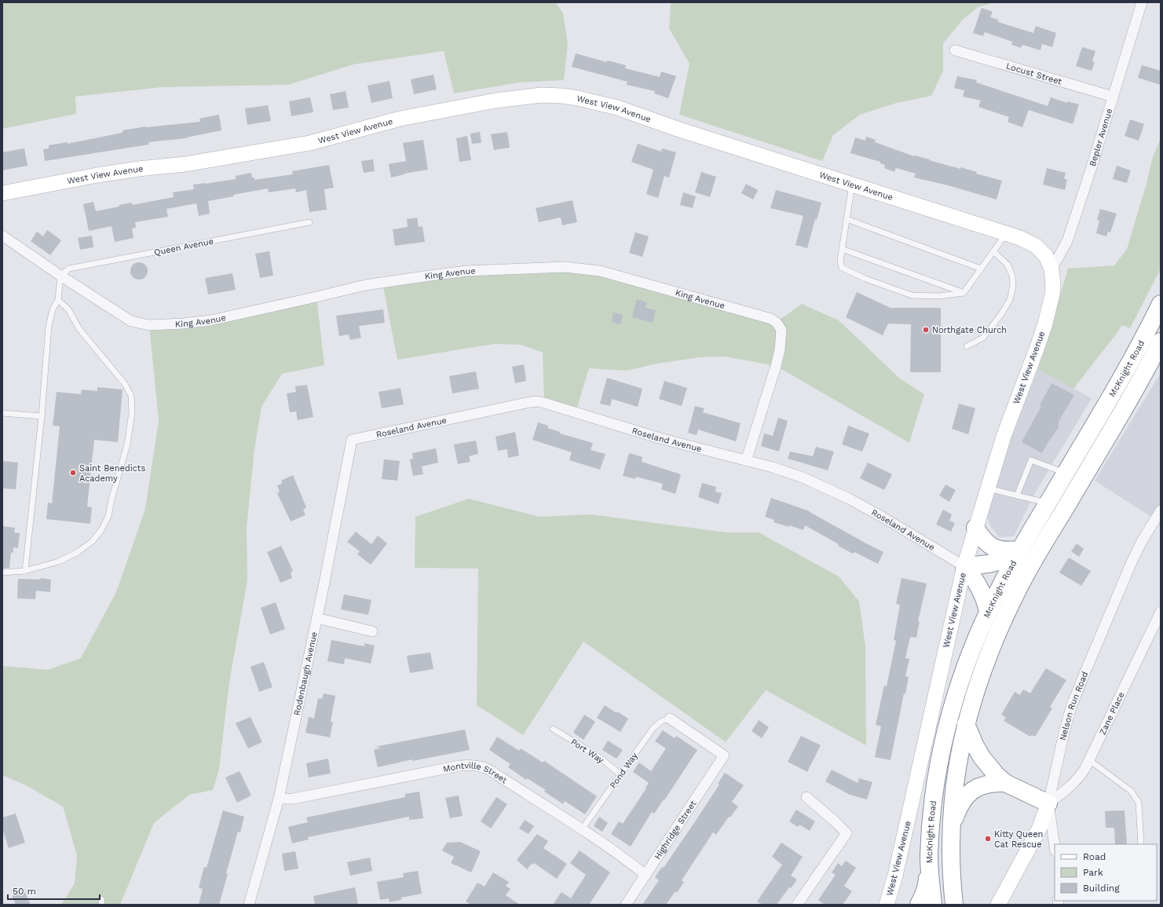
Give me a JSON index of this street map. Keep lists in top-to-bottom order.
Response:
{
  "streets": {
    "highway": ["McKnight Road"],
    "street": [
      "Locust Street",
      "West View Avenue",
      "Bepler Avenue",
      "King Avenue",
      "Roseland Avenue",
      "Rodenbaugh Avenue",
      "Nelson Run Road",
      "Zane Place",
      "Montville Street",
      "Highridge Street"
    ],
    "lane": ["Queen Avenue", "Port Way", "Pond Way"]
  },
  "crossings": [
    ["Locust Street", "Bepler Avenue"],
    ["West View Avenue", "Bepler Avenue"],
    ["West View Avenue", "Roseland Avenue"],
    ["Queen Avenue", "King Avenue"],
    ["King Avenue", "Roseland Avenue"],
    ["Roseland Avenue", "Rodenbaugh Avenue"],
    ["Rodenbaugh Avenue", "Montville Street"],
    ["Nelson Run Road", "Zane Place"],
    ["Port Way", "Pond Way"],
    ["Pond Way", "Montville Street"],
    ["Pond Way", "Highridge Street"],
    ["Montville Street", "Highridge Street"]
  ],
  "places": ["Northgate Church", "Saint Benedicts Academy", "Kitty Queen Cat Rescue"],
  "legend": ["Road", "Park", "Building"],
  "scale_bar": "50 m"
}
